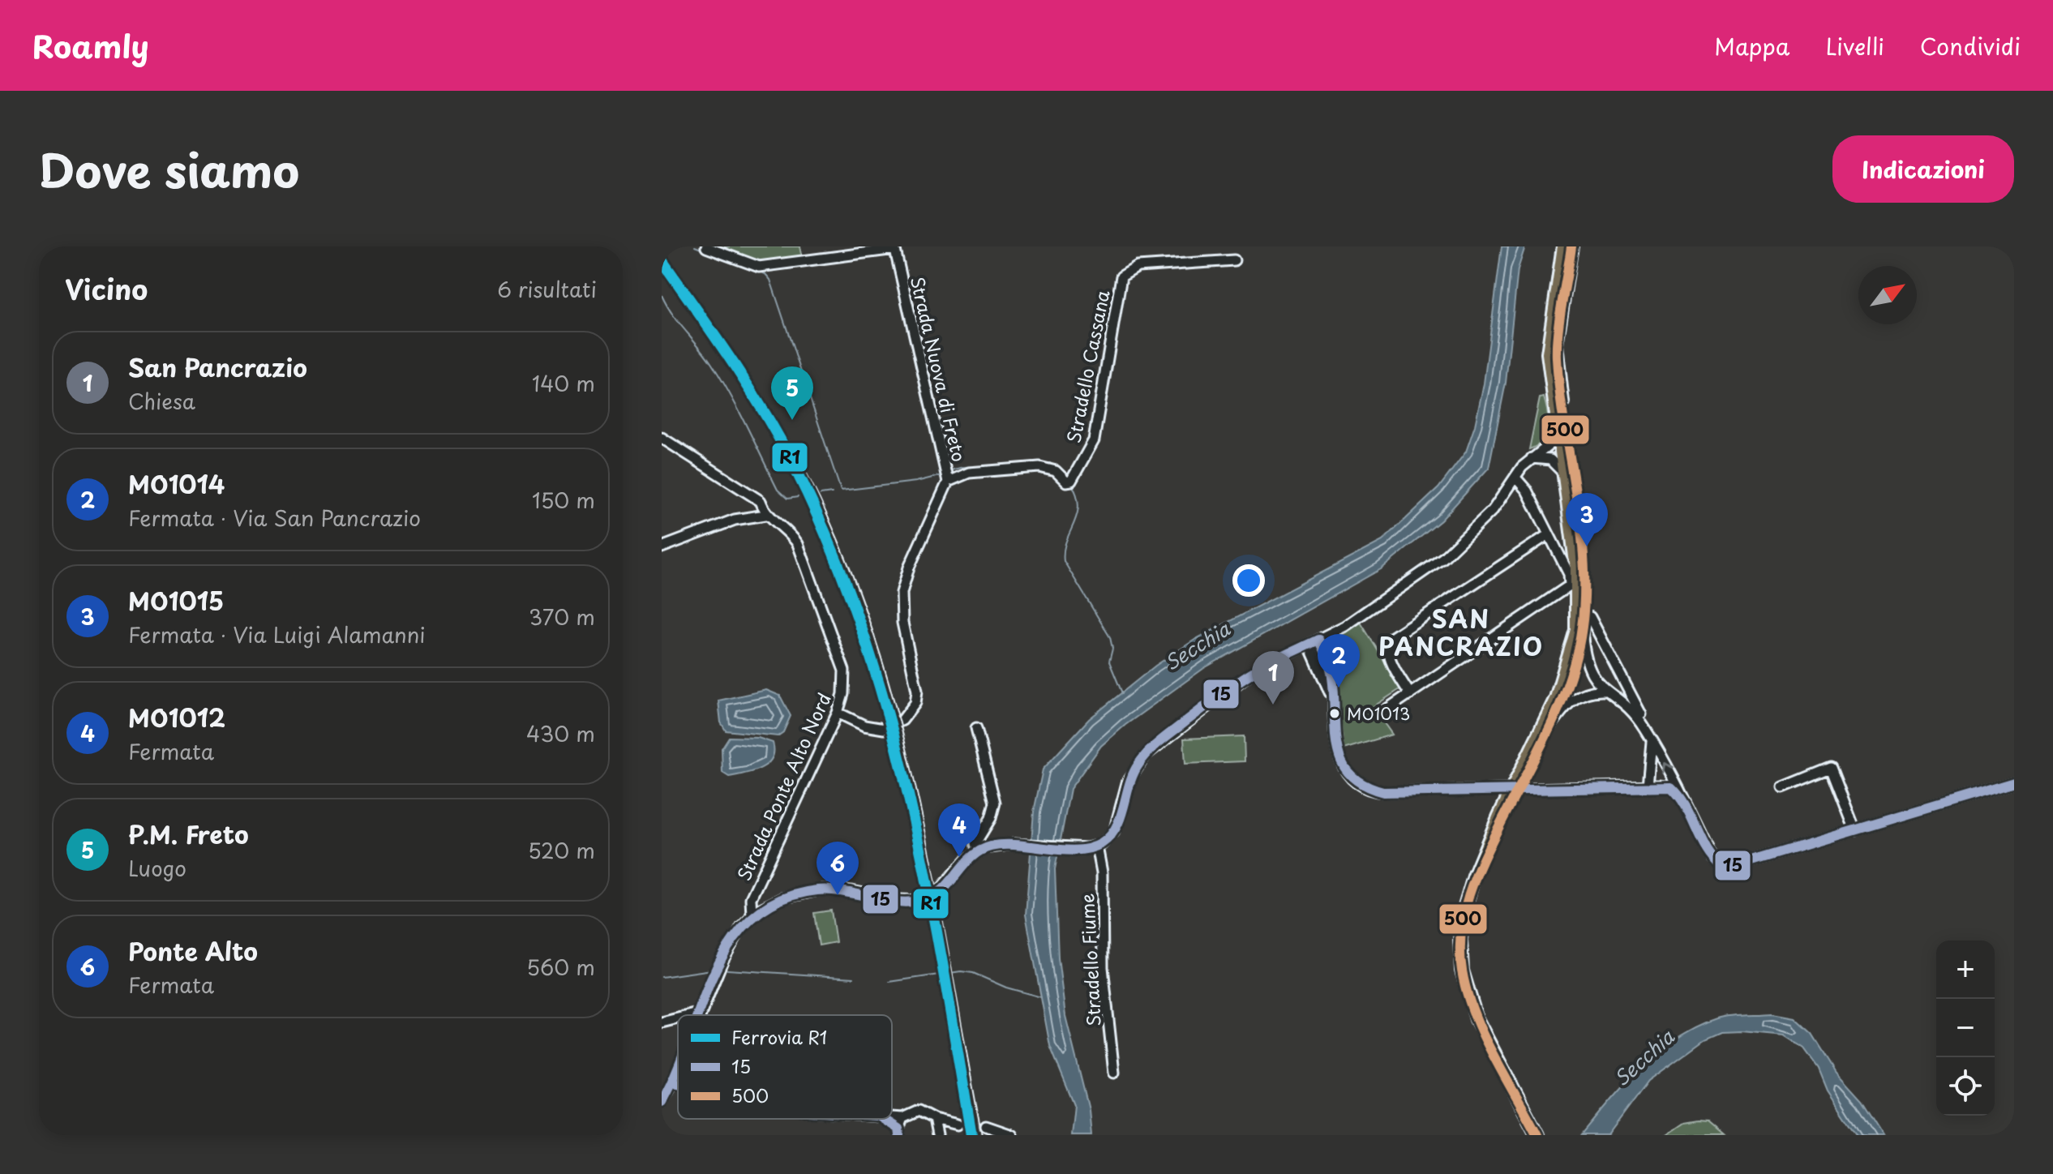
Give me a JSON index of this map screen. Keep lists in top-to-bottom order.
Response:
{
  "streets": {
    "street": [
      "Stradello Cassana",
      "Strada Nuova di Freto",
      "Strada Ponte Alto Nord",
      "Stradello Fiume"
    ]
  },
  "crossings": [
    ["Stradello Cassana", "Strada Nuova di Freto"],
    ["Strada Nuova di Freto", "Strada Ponte Alto Nord"]
  ],
  "districts": ["SAN PANCRAZIO"],
  "water": ["Secchia"],
  "places": ["MO1013"],
  "lines": ["transit line 500", "rail line R1", "transit line 15"],
  "legend": ["Ferrovia R1", "15", "500"],
  "north": "top right",
  "page": {
    "header": "Roamly",
    "nav": ["Mappa", "Livelli", "Condividi"],
    "title": "Dove siamo",
    "buttons": "Indicazioni",
    "heading": ["Vicino", "6 risultati"],
    "list": [
      {
        "mark": "1",
        "name": "San Pancrazio",
        "note": "Chiesa",
        "value": "140 m"
      },
      {
        "mark": "2",
        "name": "MO1014",
        "note": "Fermata · Via San Pancrazio",
        "value": "150 m"
      },
      {
        "mark": "3",
        "name": "MO1015",
        "note": "Fermata · Via Luigi Alamanni",
        "value": "370 m"
      },
      {
        "mark": "4",
        "name": "MO1012",
        "note": "Fermata",
        "value": "430 m"
      },
      {
        "mark": "5",
        "name": "P.M. Freto",
        "note": "Luogo",
        "value": "520 m"
      },
      {
        "mark": "6",
        "name": "Ponte Alto",
        "note": "Fermata",
        "value": "560 m"
      }
    ],
    "pins": [
      "5",
      "3",
      "2",
      "1",
      "4",
      "6"
    ],
    "map_buttons": ["+", "−"]
  }
}
